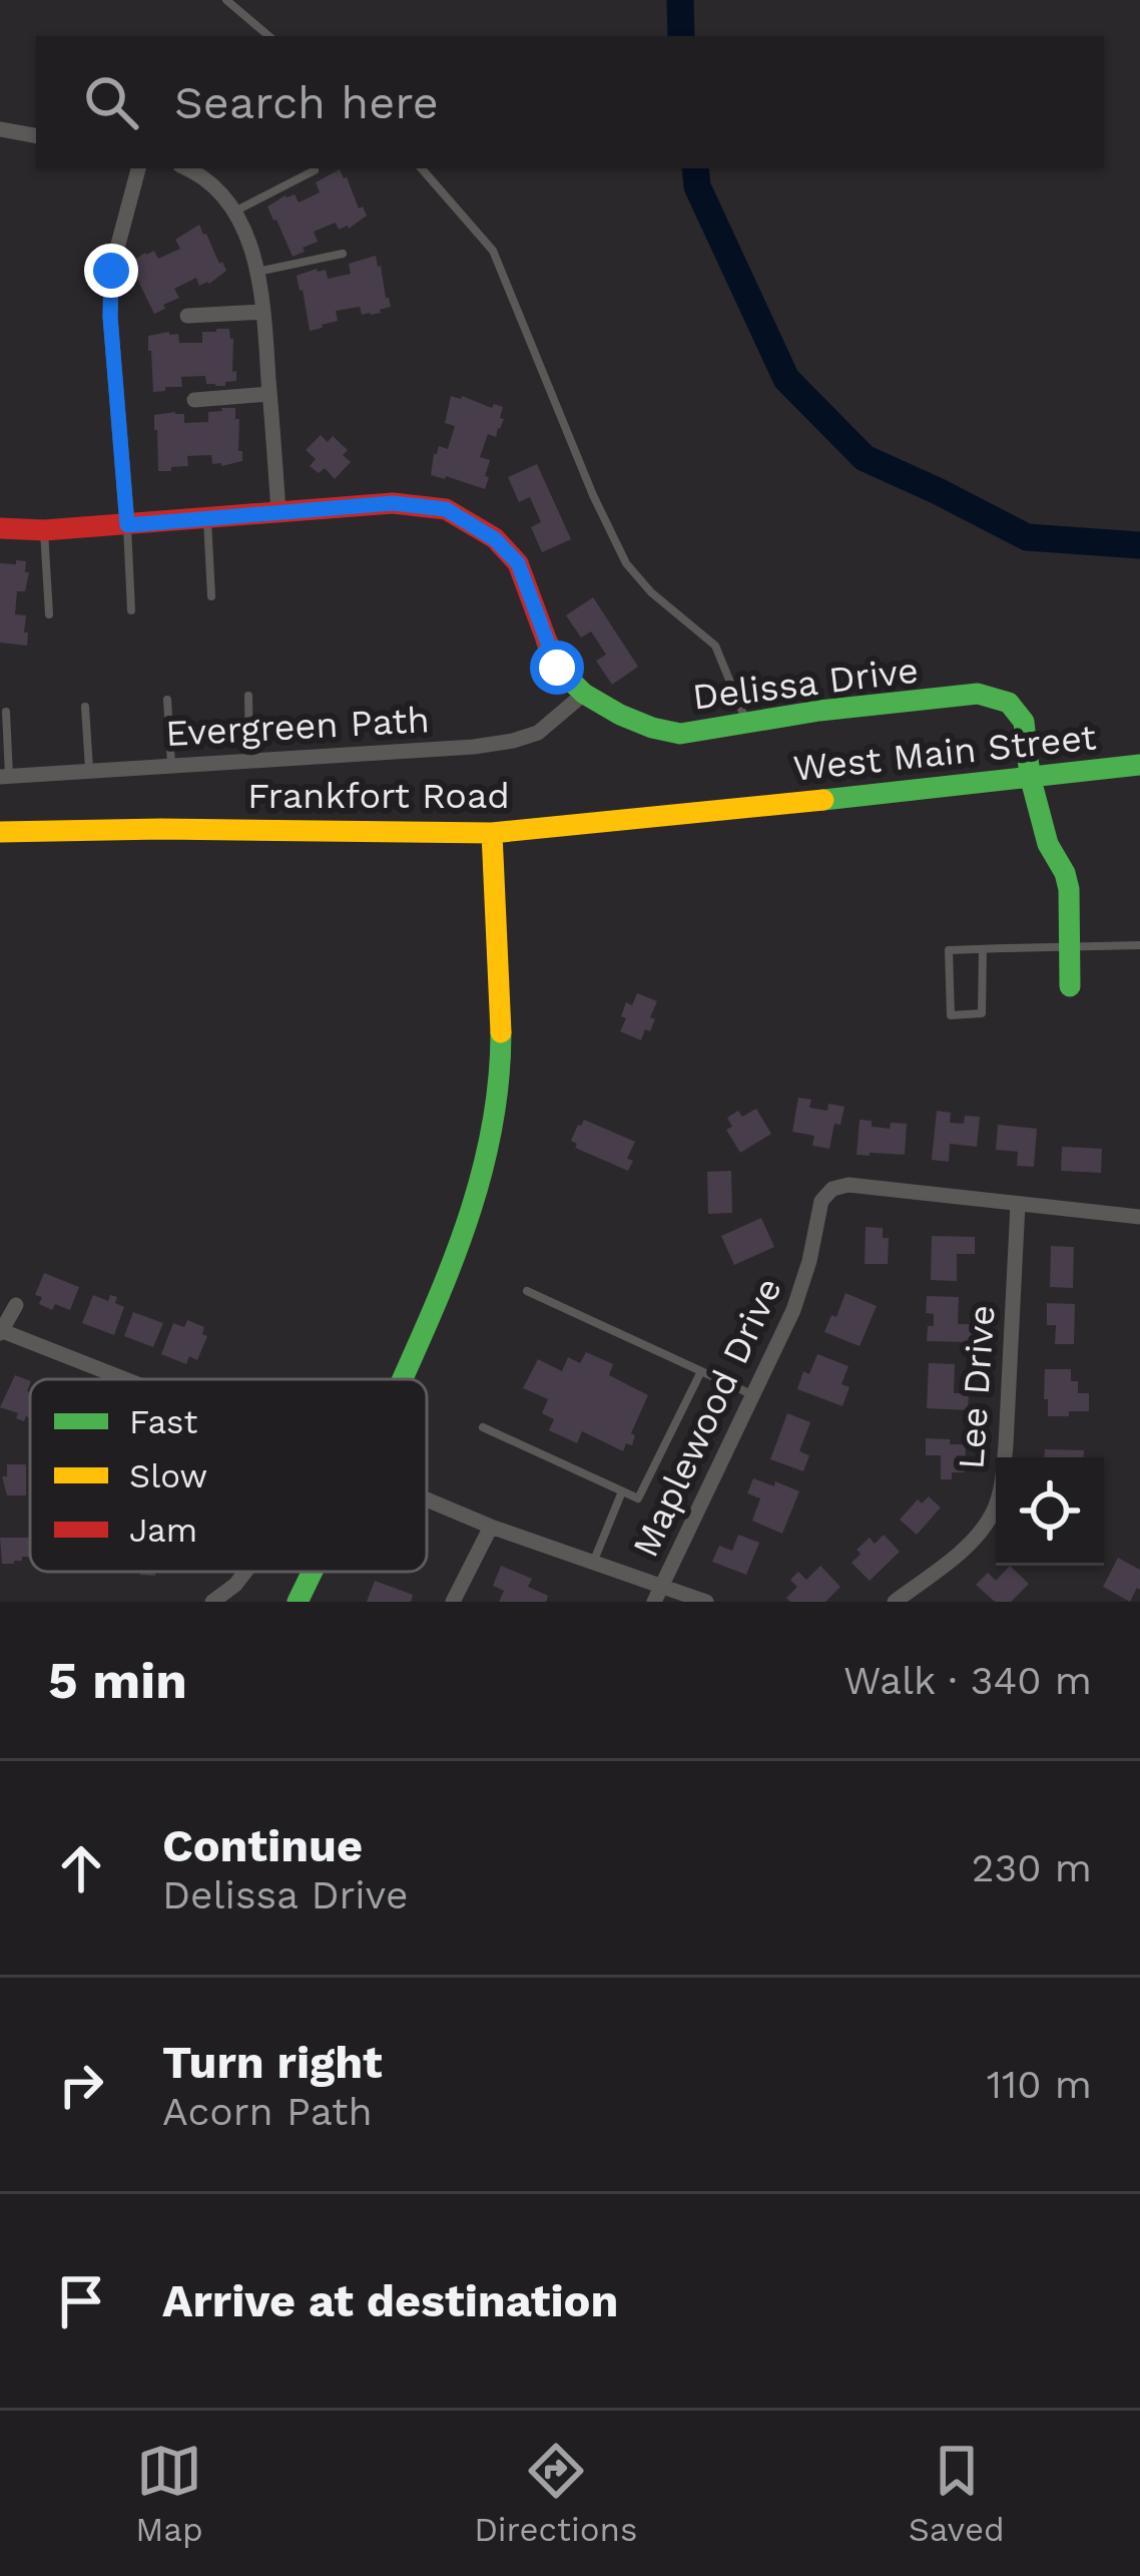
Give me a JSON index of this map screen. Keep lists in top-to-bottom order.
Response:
{
  "streets": {
    "main road": ["Delissa Drive", "West Main Street", "Frankfort Road"],
    "street": ["Evergreen Path", "Lee Drive", "Maplewood Drive"]
  },
  "crossings": [
    ["Delissa Drive", "Evergreen Path"],
    ["Delissa Drive", "West Main Street"],
    ["West Main Street", "Frankfort Road"],
    ["Lee Drive", "Maplewood Drive"]
  ],
  "legend": ["Fast", "Slow", "Jam"],
  "page": {
    "search": "Search here",
    "heading": ["5 min", "Walk · 340 m"],
    "list": [
      ["Continue", "Delissa Drive", "230 m"],
      ["Turn right", "Acorn Path", "110 m"],
      "Arrive at destination"
    ],
    "nav": ["Map", "Directions", "Saved"]
  }
}
